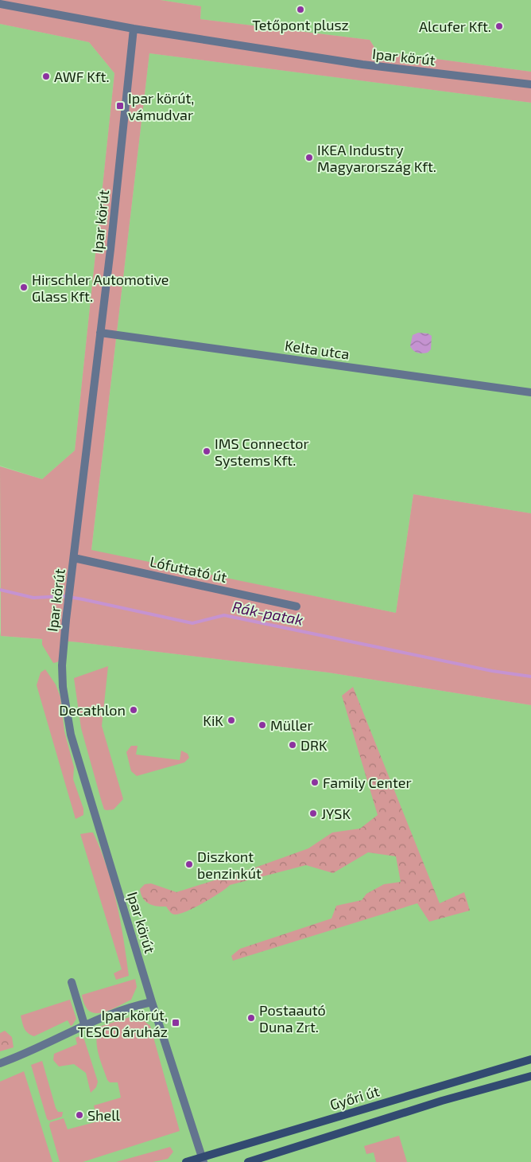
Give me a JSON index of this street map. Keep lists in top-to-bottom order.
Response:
{
  "streets": {
    "main road": ["Győri út"],
    "street": ["Ipar körút", "Kelta utca", "Lófuttató út"]
  },
  "crossings": [
    ["Ipar körút", "Kelta utca"],
    ["Ipar körút", "Lófuttató út"],
    ["Ipar körút", "Győri út"]
  ],
  "water": ["Rák-patak"],
  "places": {
    "other": [
      "Tetőpont plusz",
      "Alcufer Kft.",
      "AWF Kft.",
      "IKEA Industry Magyarország Kft.",
      "Hirschler Automotive Glass Kft.",
      "IMS Connector Systems Kft.",
      "Decathlon",
      "KiK",
      "Müller",
      "DRK",
      "Family Center",
      "JYSK",
      "Diszkont benzinkút",
      "Postaautó Duna Zrt.",
      "Shell"
    ],
    "transit": ["Ipar körút, vámudvar", "Ipar körút, TESCO áruház"]
  }
}
